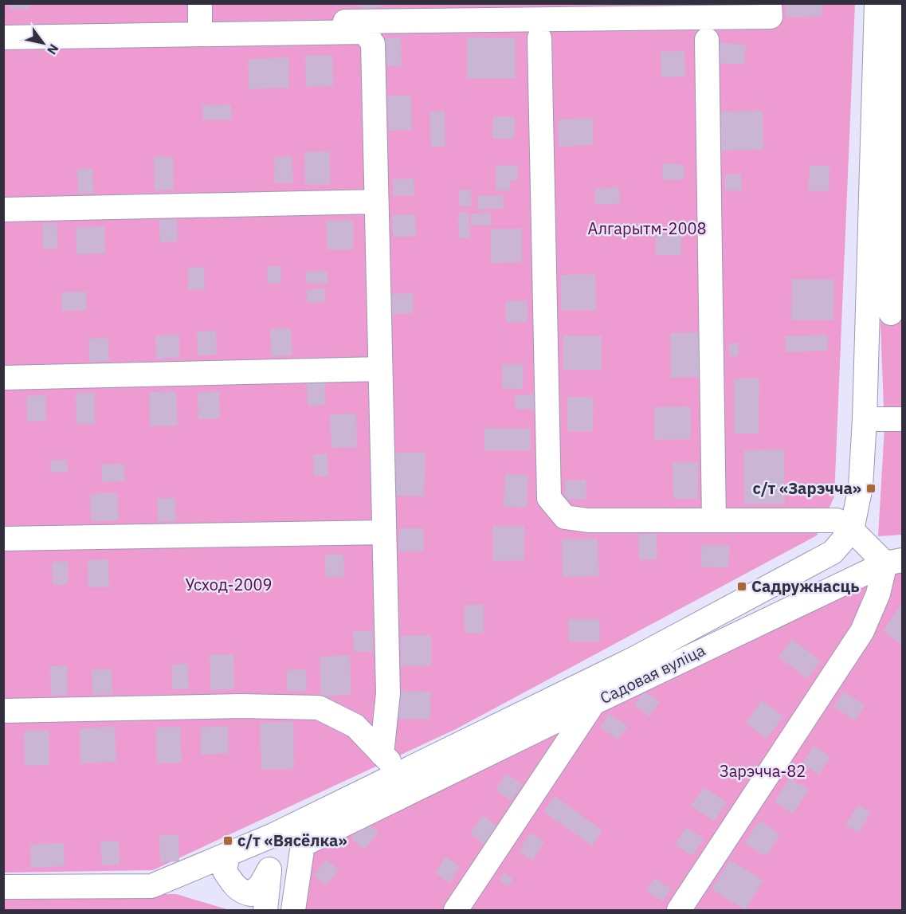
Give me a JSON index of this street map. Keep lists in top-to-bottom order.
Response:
{
  "streets": {
    "street": ["Садовая вуліца"]
  },
  "parks": ["Алгарытм-2008", "Усход-2009", "Зарэчча-82"],
  "places": {
    "transit": ["с/т «Зарэчча»", "Садружнасць", "с/т «Вясёлка»"]
  },
  "north": "bottom right"
}
